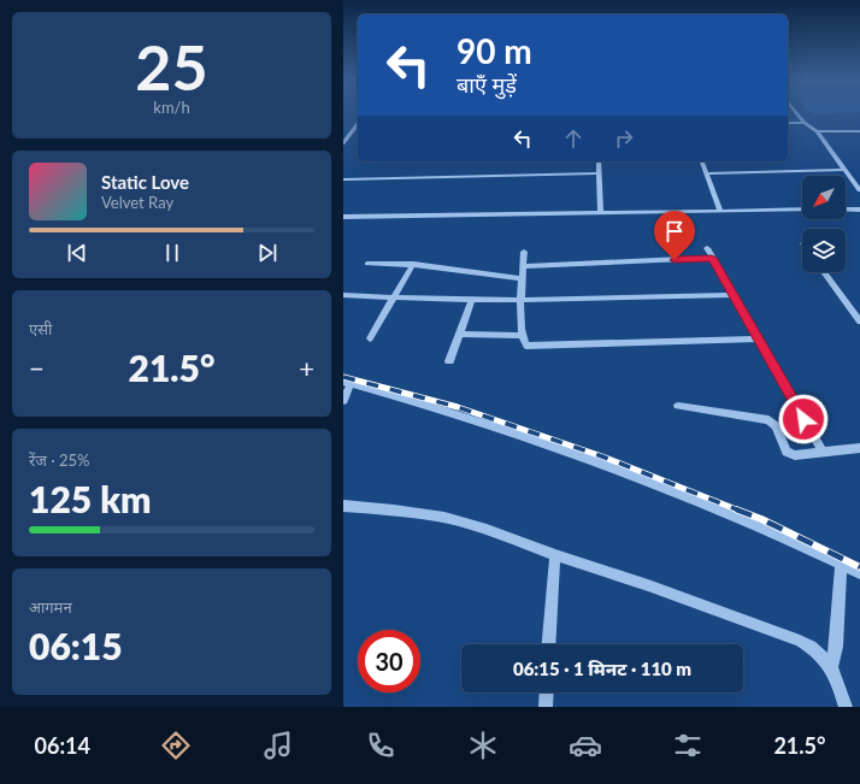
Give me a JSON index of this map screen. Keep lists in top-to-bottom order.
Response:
{
  "north": "bottom left",
  "page": {
    "tile": [
      ["25", "km/h"],
      "एसी",
      ["रेंज · 25%", "125 km"],
      ["आगमन", "06:15"]
    ],
    "turn": ["90 m", "बाएँ मुड़ें"],
    "song": ["Static Love", "Velvet Ray"],
    "heat": ["−", "21.5°", "+"],
    "limit": "30",
    "trip": "06:15 · 1 मिनट · 110 m",
    "tabs": ["06:14", "21.5°"]
  }
}
